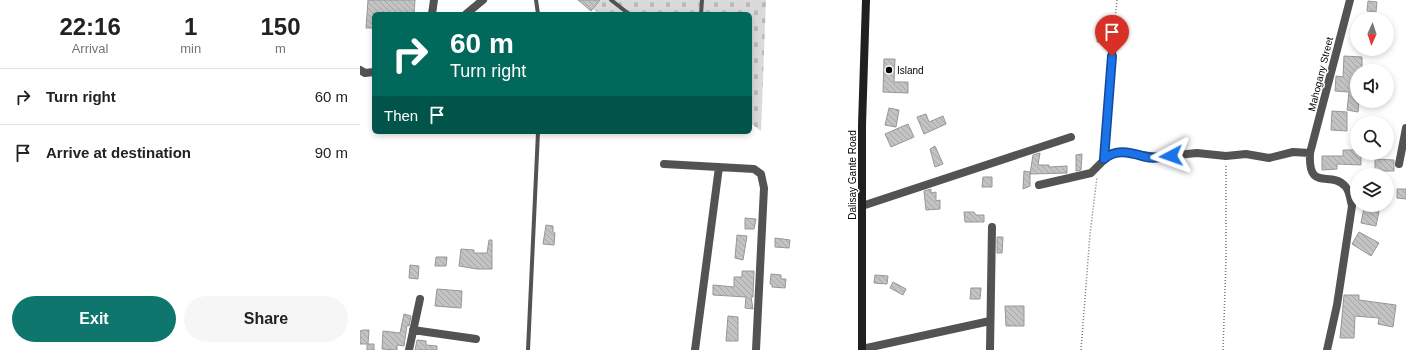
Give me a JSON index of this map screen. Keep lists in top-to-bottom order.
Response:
{
  "streets": {
    "main road": ["Dalisay Gante Road"],
    "street": ["Mahogany Street"]
  },
  "places": ["Island"],
  "north": "bottom",
  "page": {
    "eta": [
      "22:16",
      "Arrival",
      "1",
      "min",
      "150",
      "m"
    ],
    "turn": ["60 m", "Turn right"],
    "list": [
      {
        "name": "Turn right",
        "value": "60 m"
      },
      {
        "name": "Arrive at destination",
        "value": "90 m"
      }
    ],
    "then": "Then",
    "buttons": ["Exit", "Share"]
  }
}
